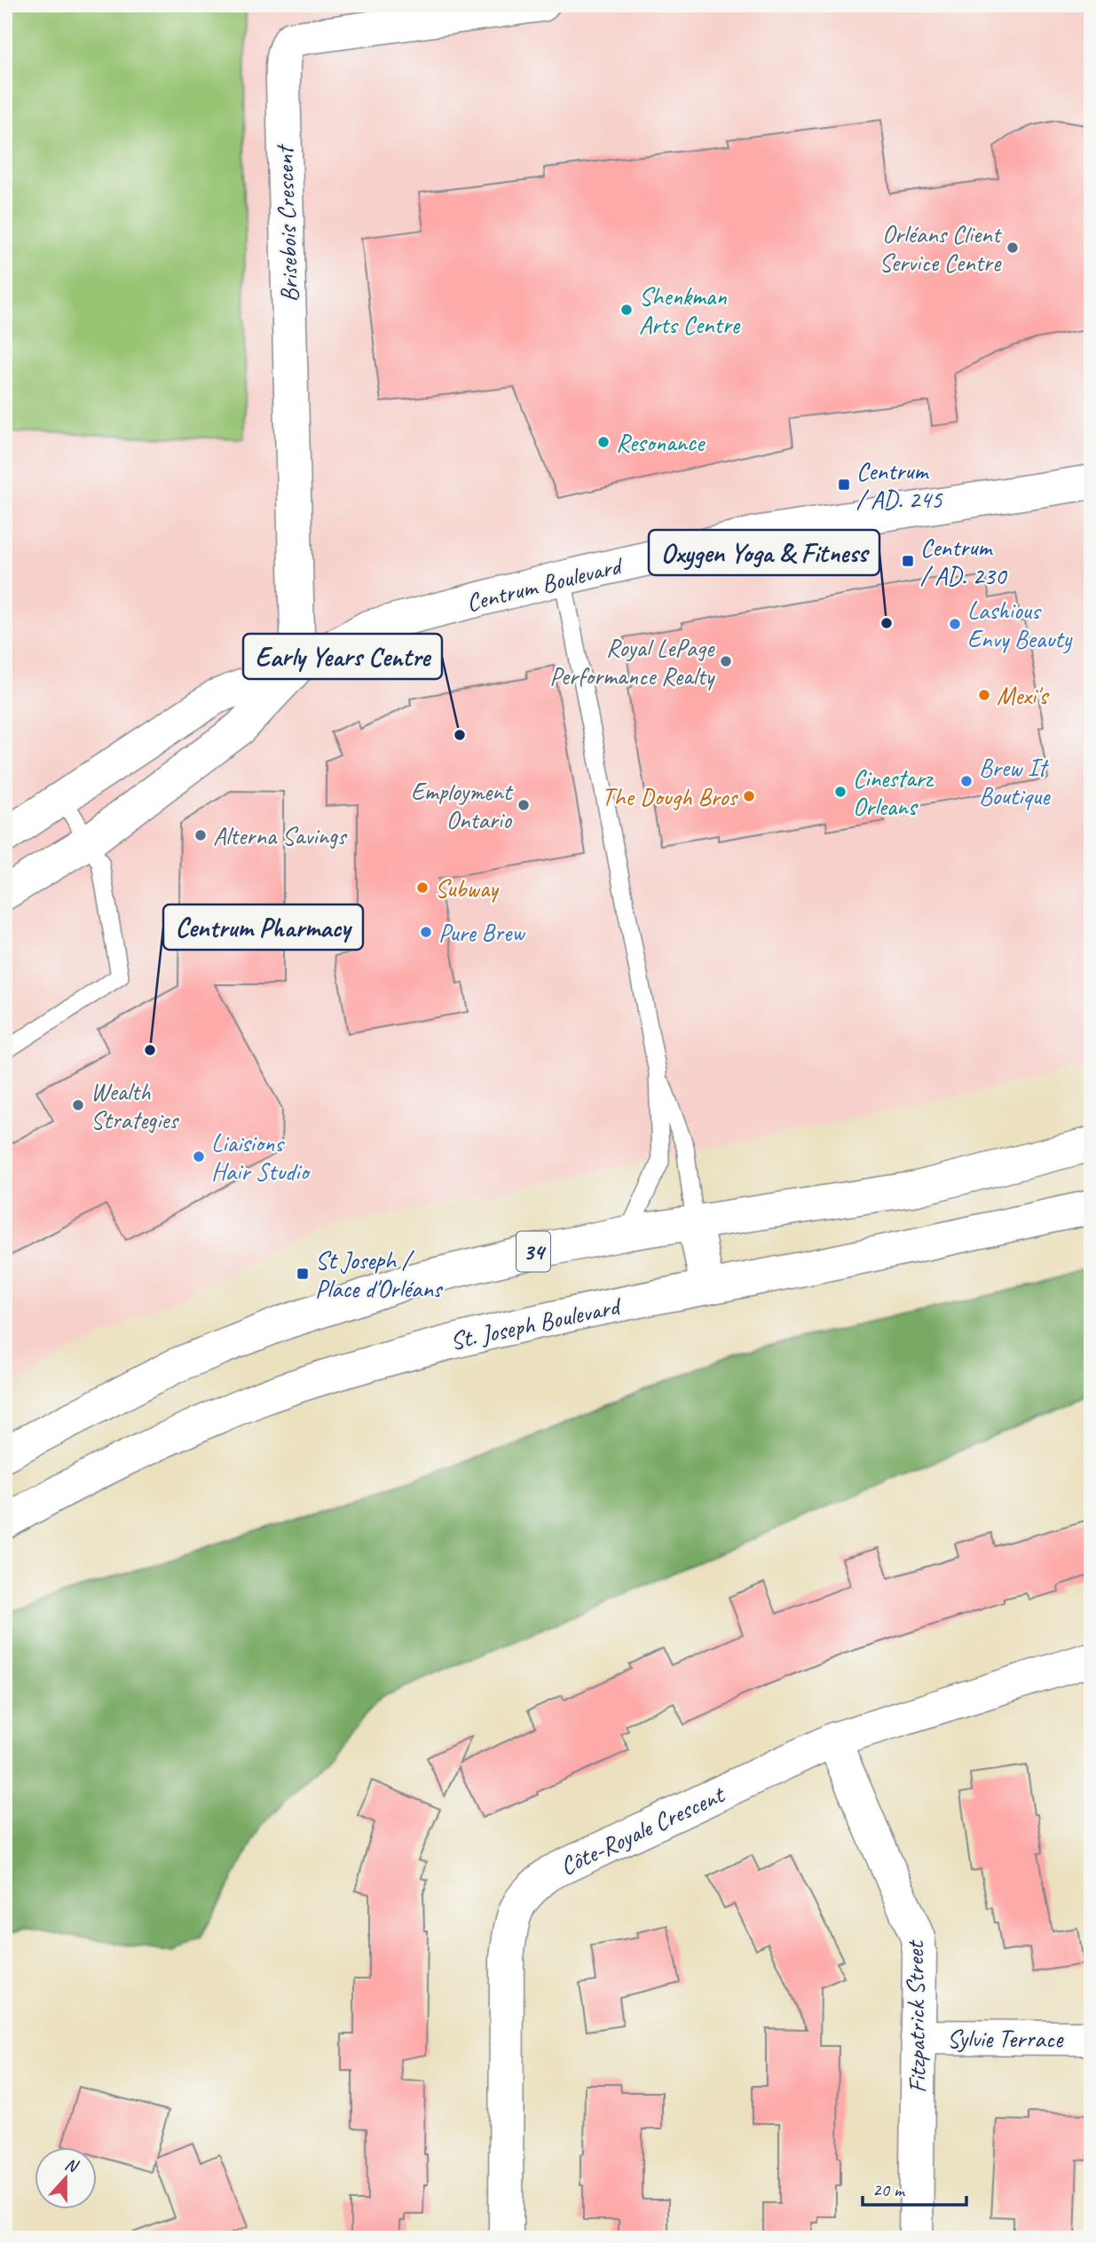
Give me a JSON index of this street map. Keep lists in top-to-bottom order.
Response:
{
  "streets": {
    "street": [
      "Brisebois Crescent",
      "Centrum Boulevard",
      "34",
      "St. Joseph Boulevard",
      "Côte-Royale Crescent",
      "Fitzpatrick Street",
      "Sylvie Terrace"
    ]
  },
  "crossings": [
    ["Brisebois Crescent", "Centrum Boulevard"],
    ["Côte-Royale Crescent", "Fitzpatrick Street"],
    ["Fitzpatrick Street", "Sylvie Terrace"]
  ],
  "places": {
    "other": [
      "Orléans Client Service Centre",
      "Shenkman Arts Centre",
      "Resonance",
      "Oxygen Yoga & Fitness",
      "Lashious Envy Beauty",
      "Royal LePage Performance Realty",
      "Mexi's",
      "Early Years Centre",
      "Brew It Boutique",
      "Cinestarz Orleans",
      "The Dough Bros",
      "Employment Ontario",
      "Alterna Savings",
      "Subway",
      "Pure Brew",
      "Centrum Pharmacy",
      "Wealth Strategies",
      "Liaisions Hair Studio"
    ],
    "transit": ["Centrum / AD. 245", "Centrum / AD. 230", "St Joseph / Place d'Orléans"]
  },
  "scale_bar": "20 m",
  "north": "top"
}
